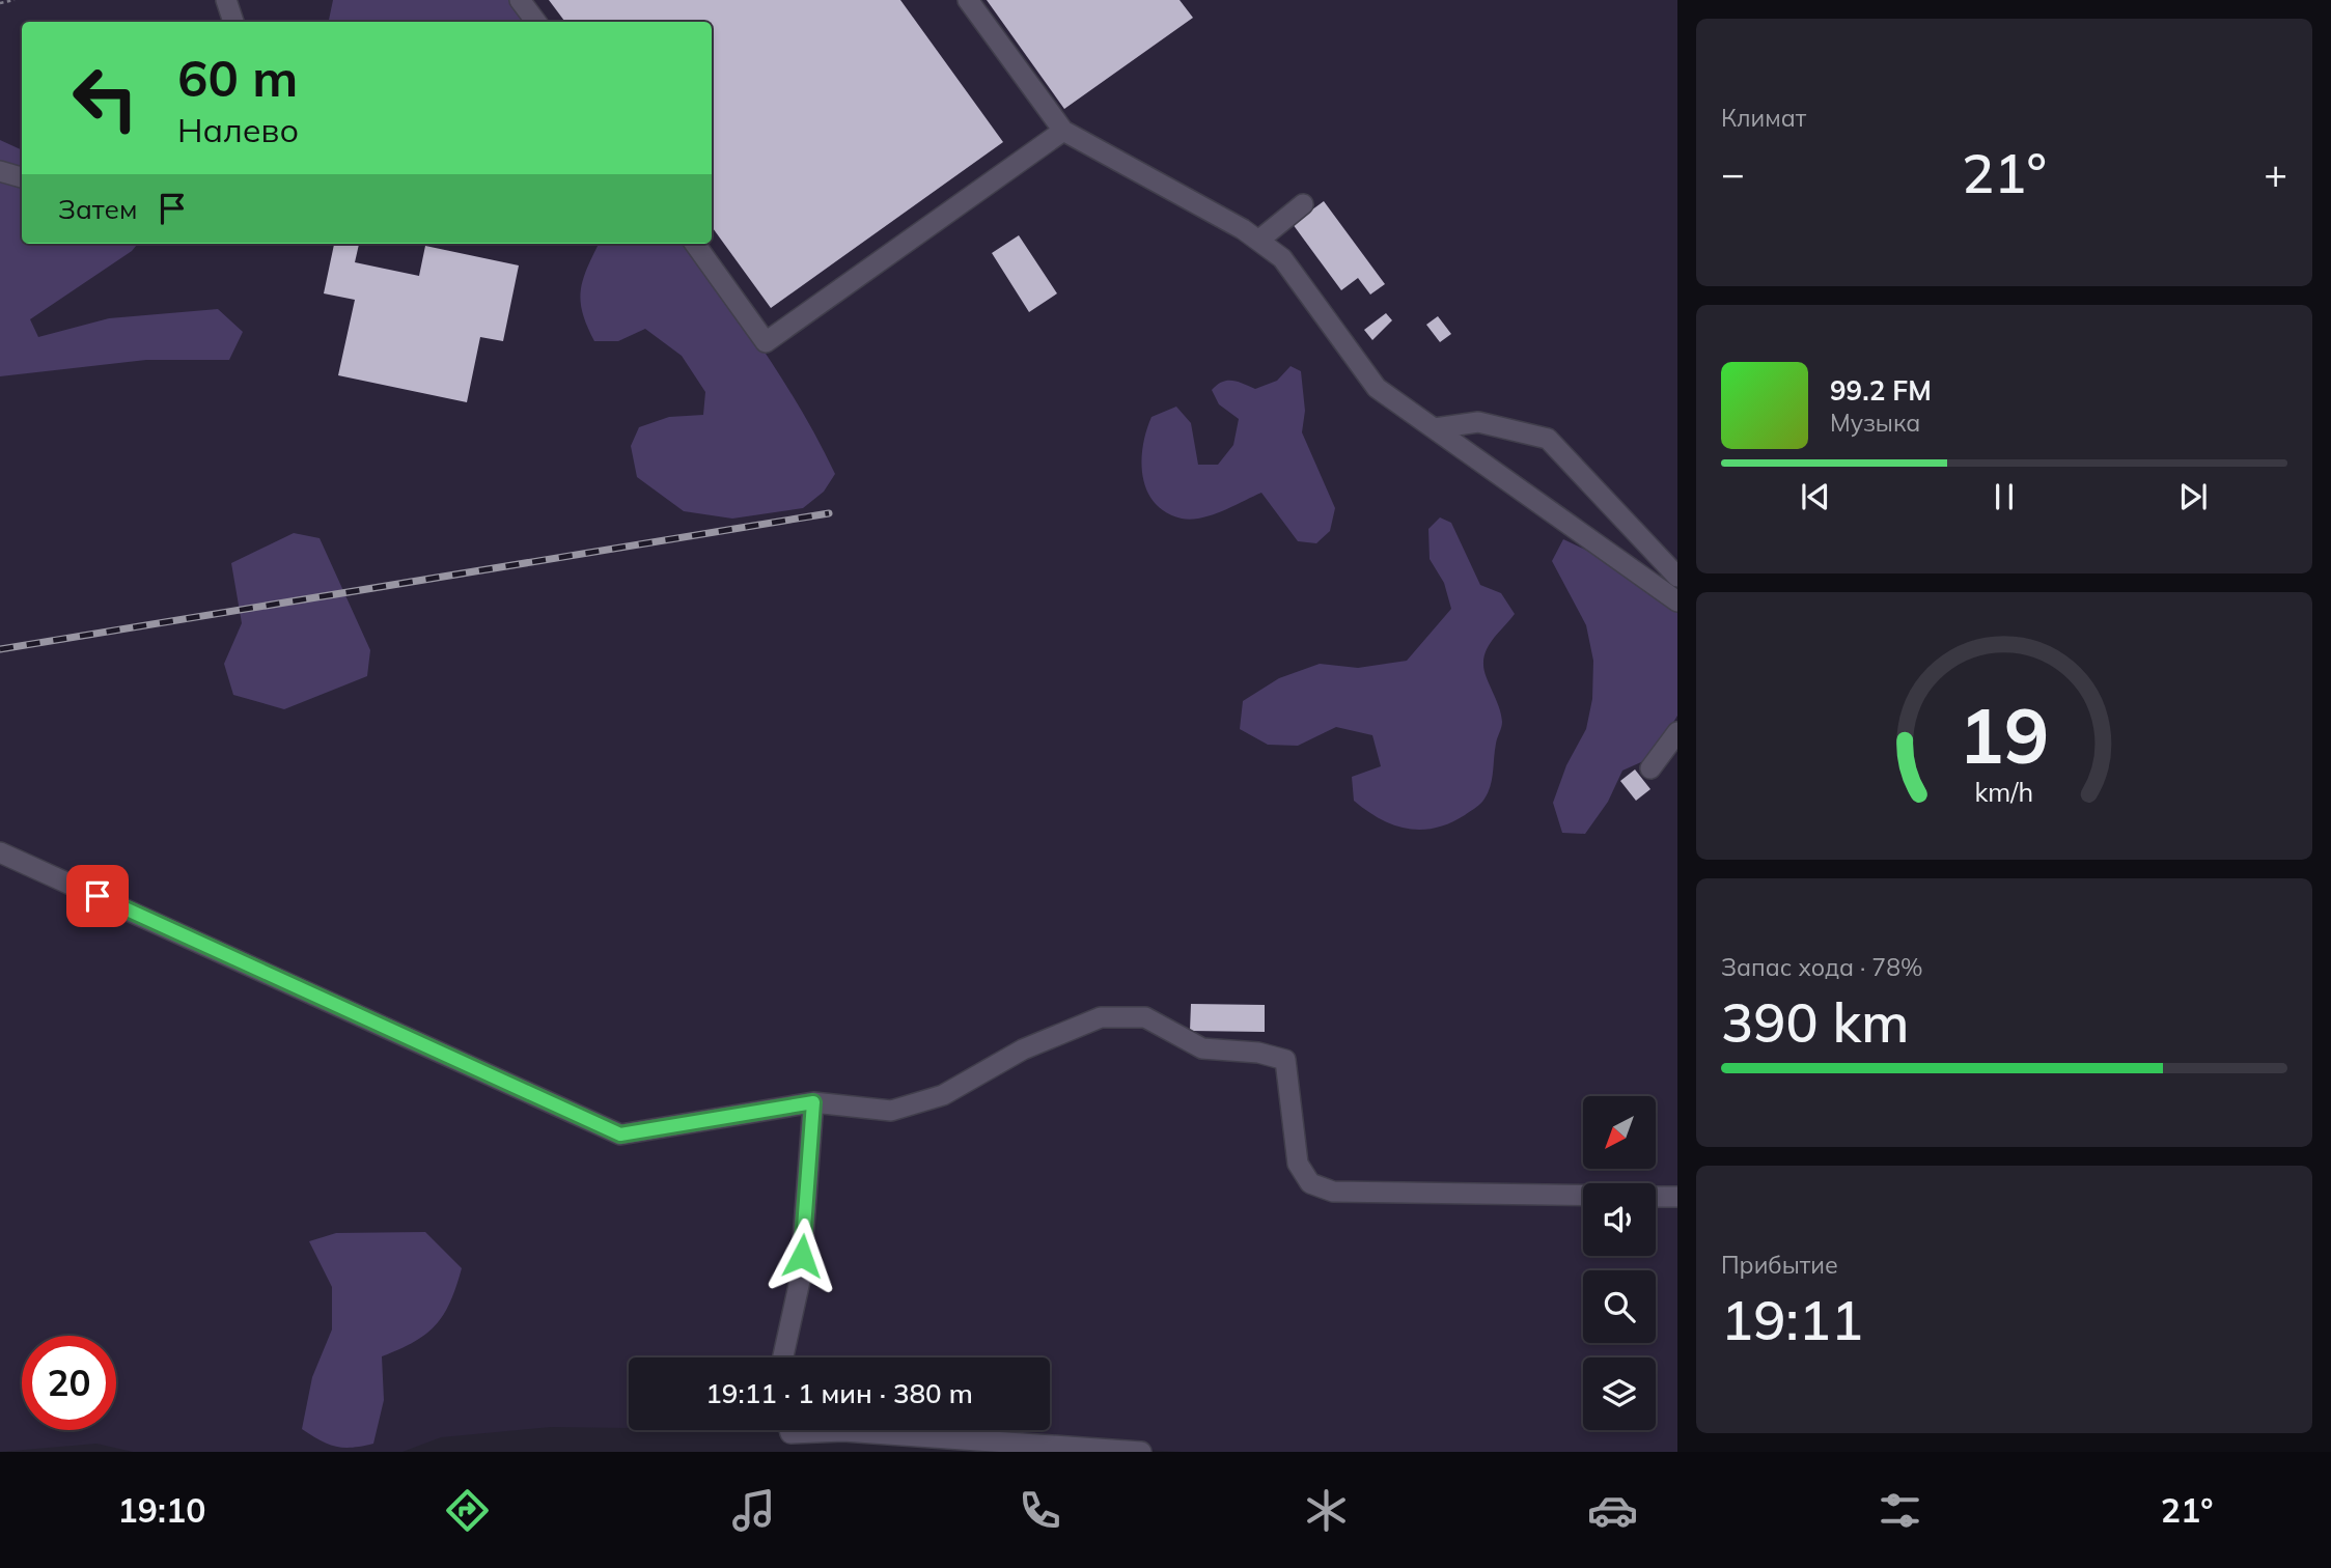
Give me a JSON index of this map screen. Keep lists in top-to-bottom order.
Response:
{
  "north": "bottom left",
  "page": {
    "tile": [
      "Климат",
      ["Запас хода · 78%", "390 km"],
      ["Прибытие", "19:11"]
    ],
    "turn": ["60 m", "Налево"],
    "heat": ["−", "21°", "+"],
    "then": "Затем",
    "song": ["99.2 FM", "Музыка"],
    "limit": "20",
    "trip": "19:11 · 1 мин · 380 m",
    "tabs": ["19:10", "21°"],
    "gauge": ["19", "km/h"]
  }
}
